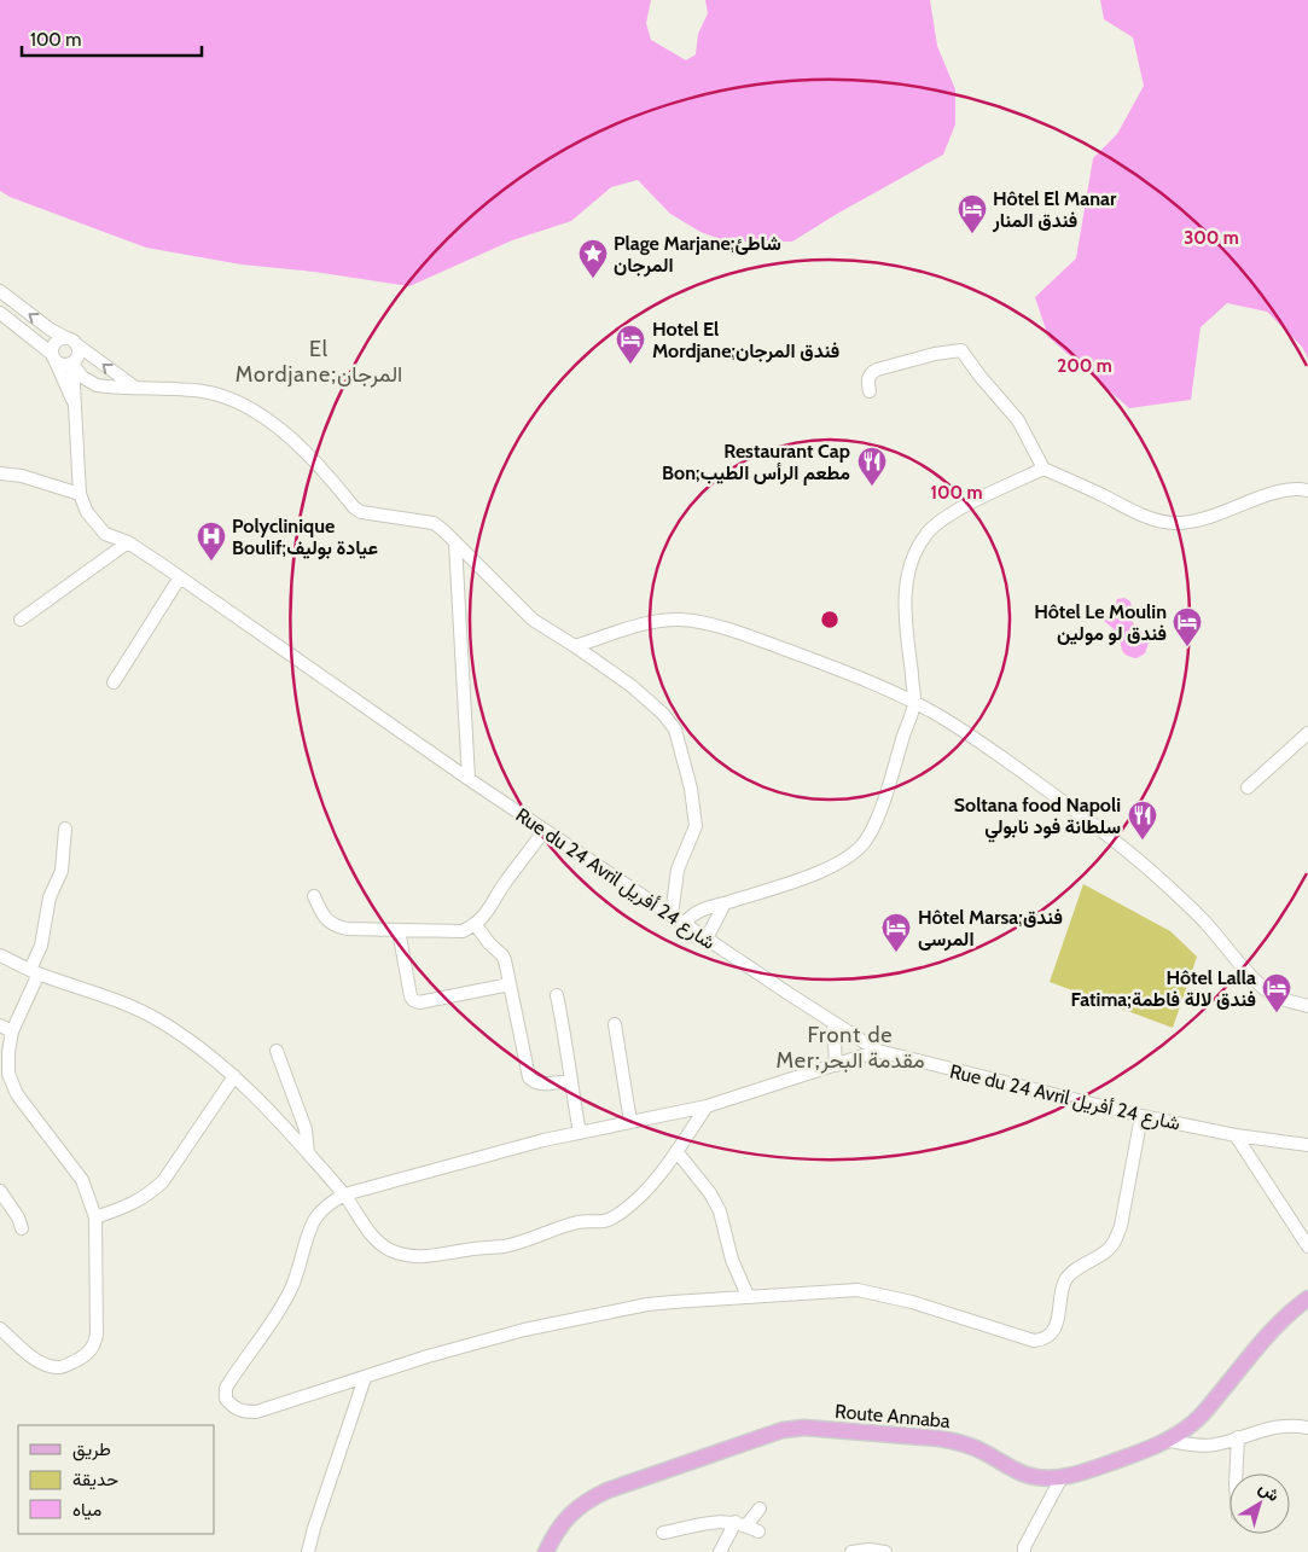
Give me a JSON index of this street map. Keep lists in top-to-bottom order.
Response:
{
  "streets": {
    "main road": ["Route Annaba"],
    "street": ["Rue du 24 Avril شارع 24 أفريل"]
  },
  "districts": ["El Mordjane;المرجان", "Front de Mer;مقدمة البحر"],
  "places": {
    "hotel": [
      "Hôtel El Manar فندق المنار",
      "Hotel El Mordjane;فندق المرجان",
      "Hôtel Le Moulin فندق لو مولين",
      "Hôtel Marsa;فندق المرسى",
      "Hôtel Lalla Fatima;فندق لالة فاطمة"
    ],
    "place": ["Plage Marjane;شاطئ المرجان"],
    "restaurant": ["Restaurant Cap Bon;مطعم الرأس الطيب", "Soltana food Napoli سلطانة فود نابولي"],
    "hospital": ["Polyclinique Boulif;عيادة بوليف"]
  },
  "legend": ["طريق", "حديقة", "مياه"],
  "scale_bar": "100 m",
  "north": "top right",
  "rings": ["300 m", "200 m", "100 m"]
}
